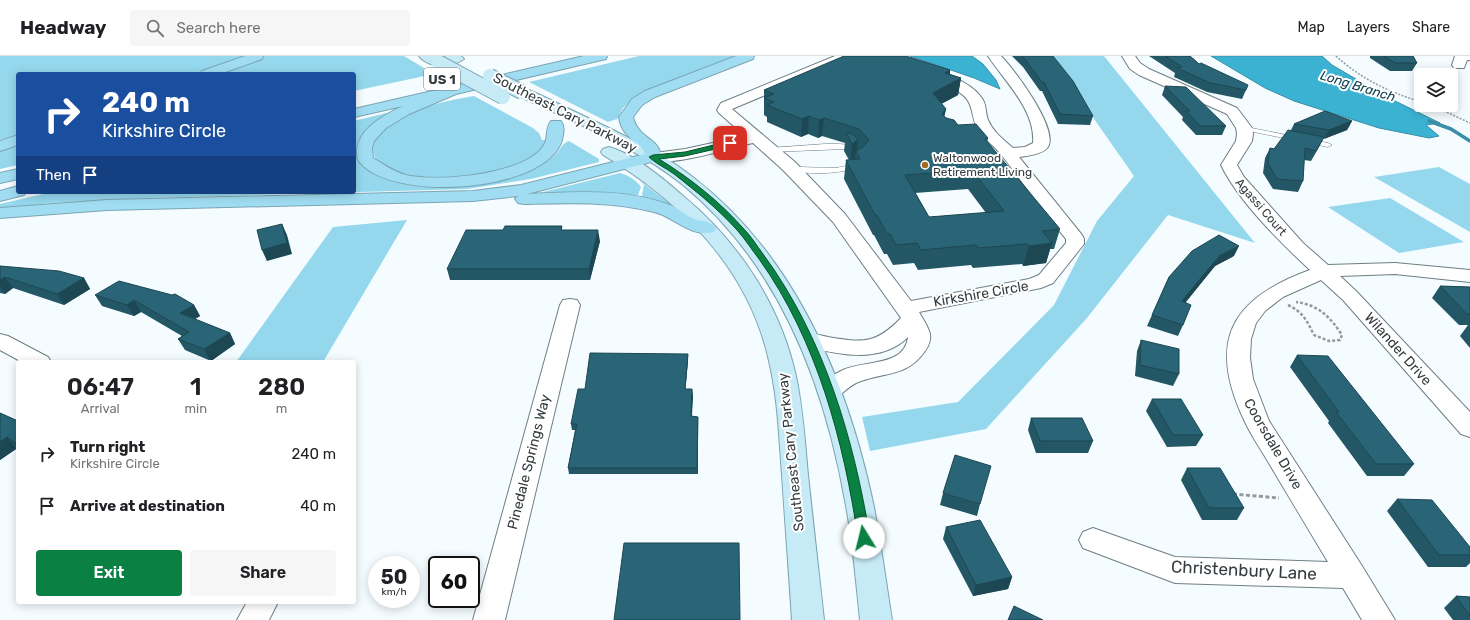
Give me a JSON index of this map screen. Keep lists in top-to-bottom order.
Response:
{
  "streets": {
    "highway": ["US 1"],
    "main road": ["Southeast Cary Parkway"],
    "street": [
      "Agassi Court",
      "Kirkshire Circle",
      "Wilander Drive",
      "Coorsdale Drive",
      "Pinedale Springs Way",
      "Christenbury Lane"
    ]
  },
  "crossings": [
    ["Agassi Court", "Wilander Drive"],
    ["Agassi Court", "Coorsdale Drive"],
    ["Wilander Drive", "Coorsdale Drive"],
    ["Coorsdale Drive", "Christenbury Lane"]
  ],
  "water": ["Long Branch"],
  "places": ["Waltonwood Retirement Living"],
  "page": {
    "header": "Headway",
    "search": "Search here",
    "nav": ["Map", "Layers", "Share"],
    "turn": ["240 m", "Kirkshire Circle"],
    "then": "Then",
    "eta": [
      "06:47",
      "Arrival",
      "1",
      "min",
      "280",
      "m"
    ],
    "list": [
      {
        "name": "Turn right",
        "note": "Kirkshire Circle",
        "value": "240 m"
      },
      {
        "name": "Arrive at destination",
        "value": "40 m"
      }
    ],
    "buttons": ["Exit", "Share"],
    "speed": "50 km/h",
    "limit": "60"
  }
}
